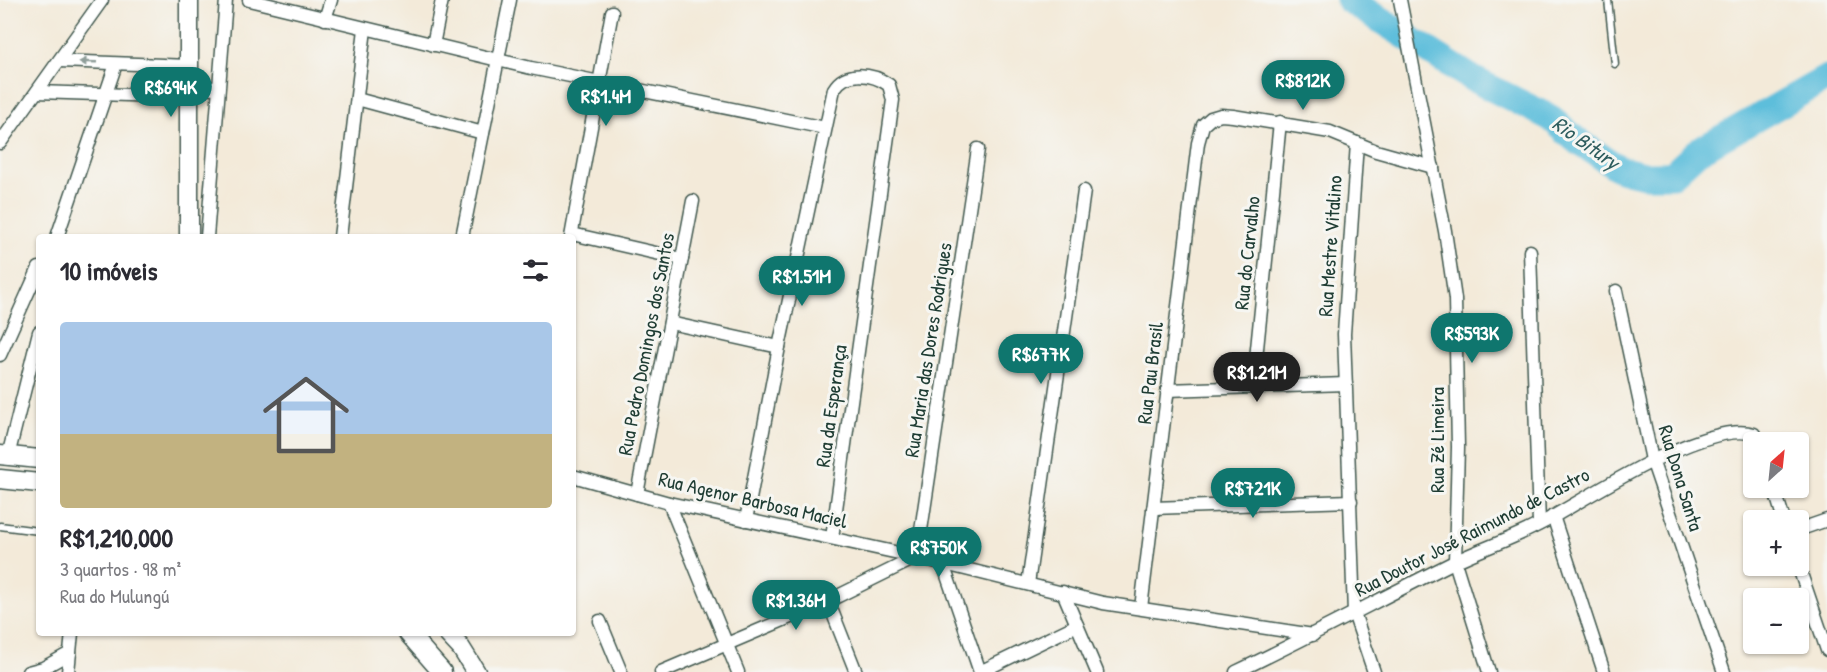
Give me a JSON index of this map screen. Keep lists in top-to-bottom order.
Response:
{
  "streets": {
    "street": [
      "Rua Mestre Vitalino",
      "Rua do Carvalho",
      "Rua Pedro Domingos dos Santos",
      "Rua Maria das Dores Rodrigues",
      "Rua Pau Brasil",
      "Rua da Esperança",
      "Rua Zé Limeira",
      "Rua Dona Santa",
      "Rua Agenor Barbosa Maciel",
      "Rua Doutor José Raimundo de Castro"
    ]
  },
  "crossings": [
    ["Rua Mestre Vitalino", "Rua Doutor José Raimundo de Castro"],
    ["Rua do Carvalho", "Rua Pau Brasil"],
    ["Rua Pedro Domingos dos Santos", "Rua Agenor Barbosa Maciel"],
    ["Rua Maria das Dores Rodrigues", "Rua Agenor Barbosa Maciel"],
    ["Rua Pau Brasil", "Rua Agenor Barbosa Maciel"],
    ["Rua da Esperança", "Rua Agenor Barbosa Maciel"],
    ["Rua Zé Limeira", "Rua Doutor José Raimundo de Castro"],
    ["Rua Dona Santa", "Rua Doutor José Raimundo de Castro"],
    ["Rua Agenor Barbosa Maciel", "Rua Doutor José Raimundo de Castro"]
  ],
  "water": ["Rio Bitury"],
  "north": "top right",
  "page": {
    "price": [
      "R$812K",
      "R$694K",
      "R$1.4M",
      "R$1.51M",
      "R$593K",
      "R$677K",
      "R$1.21M",
      "R$721K",
      "R$750K",
      "R$1.36M"
    ],
    "heading": "10 imóveis",
    "list": [
      {
        "name": "R$1,210,000",
        "note": "3 quartos · 98 m² · Rua do Mulungú"
      }
    ],
    "map_buttons": ["+", "−"]
  }
}
